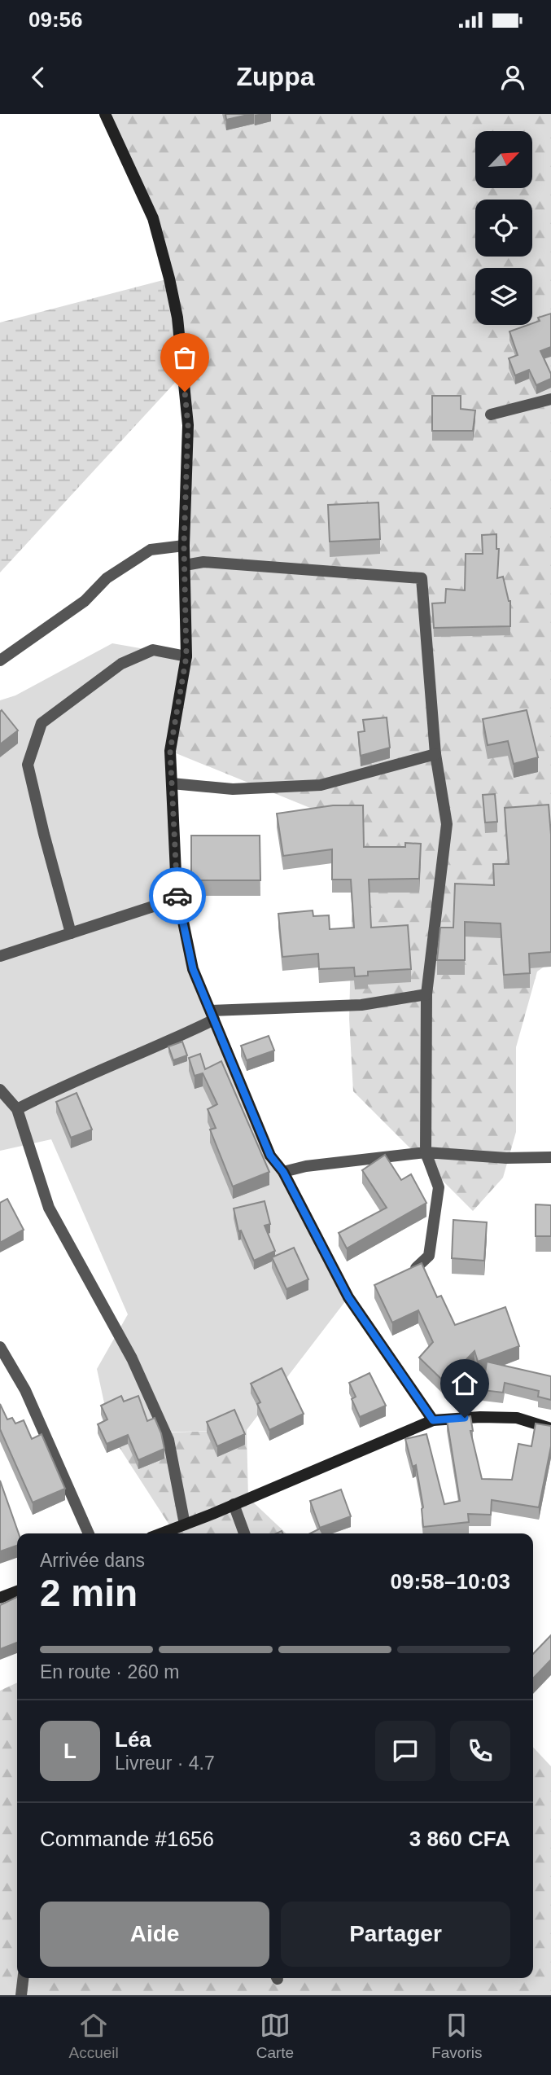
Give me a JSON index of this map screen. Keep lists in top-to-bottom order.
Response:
{
  "north": "top right",
  "page": {
    "status": "09:56",
    "header": "Zuppa",
    "heading": ["2 min", "Arrivée dans", "09:58–10:03"],
    "panel": [
      "Léa",
      "Livreur · 4.7",
      "Commande #1656",
      "3 860 CFA"
    ],
    "bar": "En route · 260 m",
    "round": "L",
    "buttons": ["Aide", "Partager"],
    "tabs": ["Accueil", "Carte", "Favoris"]
  }
}
